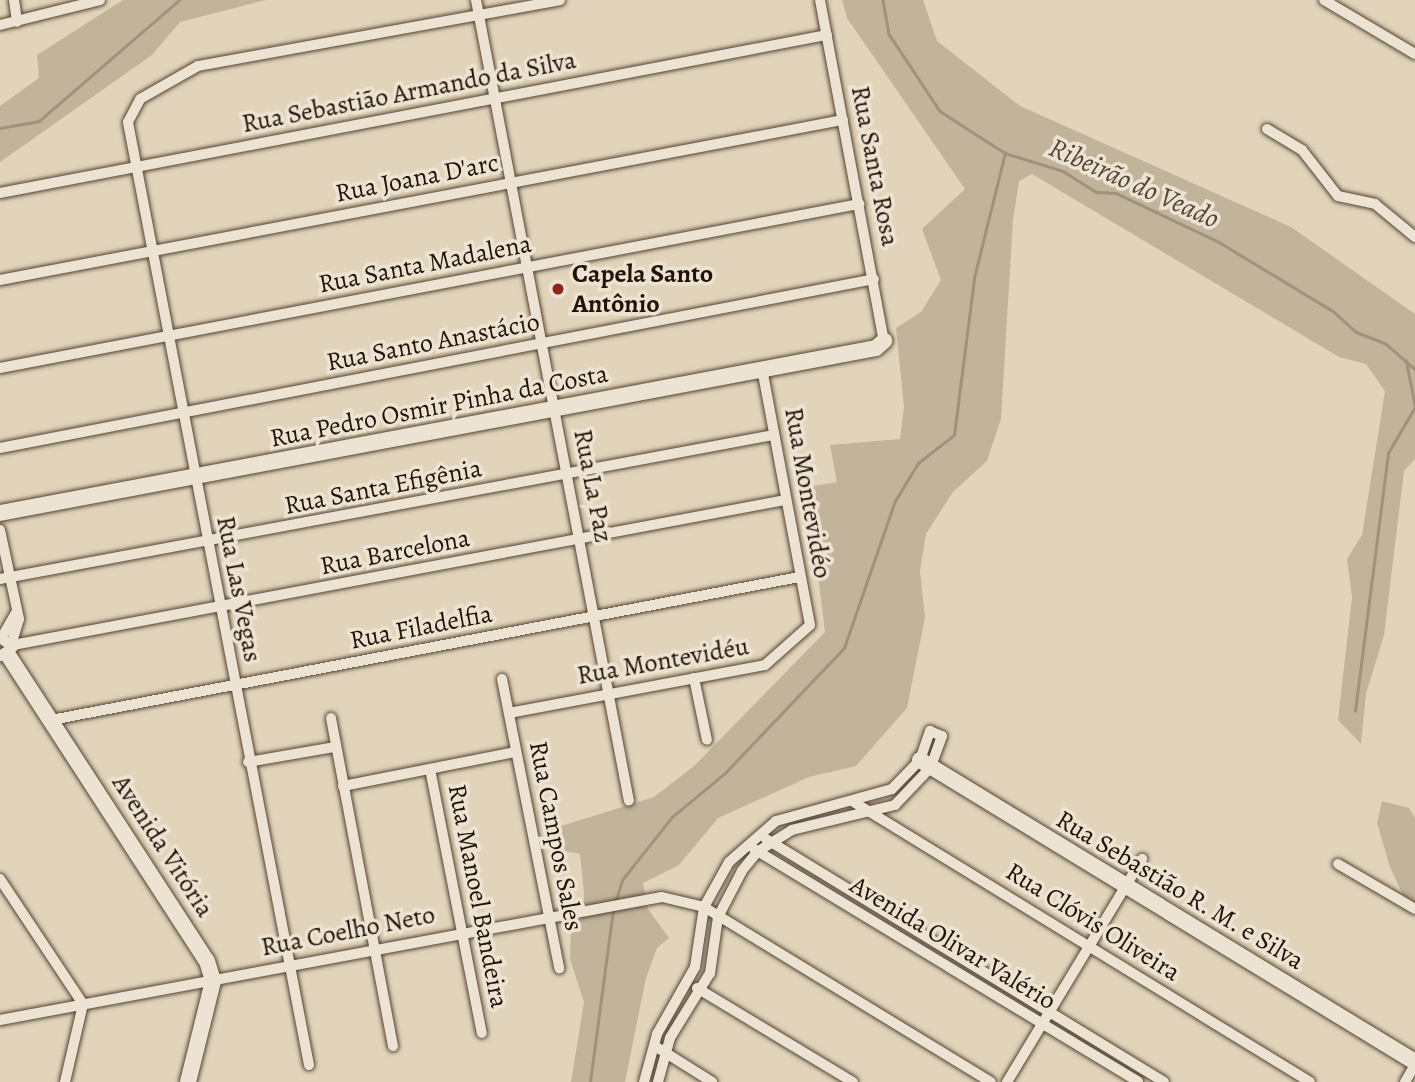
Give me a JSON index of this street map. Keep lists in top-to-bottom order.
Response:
{
  "streets": {
    "street": [
      "Rua Sebastião Armando da Silva",
      "Rua Santa Rosa",
      "Rua Joana D'arc",
      "Rua Santa Madalena",
      "Rua Santo Anastácio",
      "Rua Pedro Osmir Pinha da Costa",
      "Rua La Paz",
      "Rua Santa Efigênia",
      "Rua Montevidéo",
      "Rua Barcelona",
      "Rua Las Vegas",
      "Rua Filadelfia",
      "Rua Montevidéu",
      "Rua Campos Sales",
      "Avenida Vitória",
      "Rua Sebastião R. M. e Silva",
      "Rua Manoel Bandeira",
      "Rua Clóvis Oliveira",
      "Rua Coelho Neto",
      "Avenida Olivar Valério"
    ]
  },
  "crossings": [
    ["Rua Sebastião Armando da Silva", "Rua Santa Rosa"],
    ["Rua Sebastião Armando da Silva", "Rua La Paz"],
    ["Rua Sebastião Armando da Silva", "Rua Las Vegas"],
    ["Rua Santa Rosa", "Rua Joana D'arc"],
    ["Rua Santa Rosa", "Rua Santa Madalena"],
    ["Rua Santa Rosa", "Rua Santo Anastácio"],
    ["Rua Santa Rosa", "Rua Pedro Osmir Pinha da Costa"],
    ["Rua Joana D'arc", "Rua La Paz"],
    ["Rua Joana D'arc", "Rua Las Vegas"],
    ["Rua Santa Madalena", "Rua La Paz"],
    ["Rua Santa Madalena", "Rua Las Vegas"],
    ["Rua Santo Anastácio", "Rua La Paz"],
    ["Rua Santo Anastácio", "Rua Las Vegas"],
    ["Rua Pedro Osmir Pinha da Costa", "Rua La Paz"],
    ["Rua Pedro Osmir Pinha da Costa", "Rua Montevidéo"],
    ["Rua Pedro Osmir Pinha da Costa", "Rua Las Vegas"],
    ["Rua La Paz", "Rua Santa Efigênia"],
    ["Rua La Paz", "Rua Barcelona"],
    ["Rua La Paz", "Rua Las Vegas"],
    ["Rua La Paz", "Rua Filadelfia"],
    ["Rua La Paz", "Rua Montevidéu"],
    ["Rua Santa Efigênia", "Rua Montevidéo"],
    ["Rua Santa Efigênia", "Rua Las Vegas"],
    ["Rua Montevidéo", "Rua Barcelona"],
    ["Rua Montevidéo", "Rua Filadelfia"],
    ["Rua Montevidéo", "Rua Montevidéu"],
    ["Rua Barcelona", "Rua Las Vegas"],
    ["Rua Barcelona", "Avenida Vitória"],
    ["Rua Las Vegas", "Rua Filadelfia"],
    ["Rua Las Vegas", "Rua Coelho Neto"],
    ["Rua Filadelfia", "Avenida Vitória"],
    ["Rua Montevidéu", "Rua Campos Sales"],
    ["Rua Campos Sales", "Rua Coelho Neto"],
    ["Avenida Vitória", "Rua Coelho Neto"],
    ["Rua Manoel Bandeira", "Rua Coelho Neto"]
  ],
  "water": ["Ribeirão do Veado"],
  "places": ["Capela Santo Antônio"]
}
